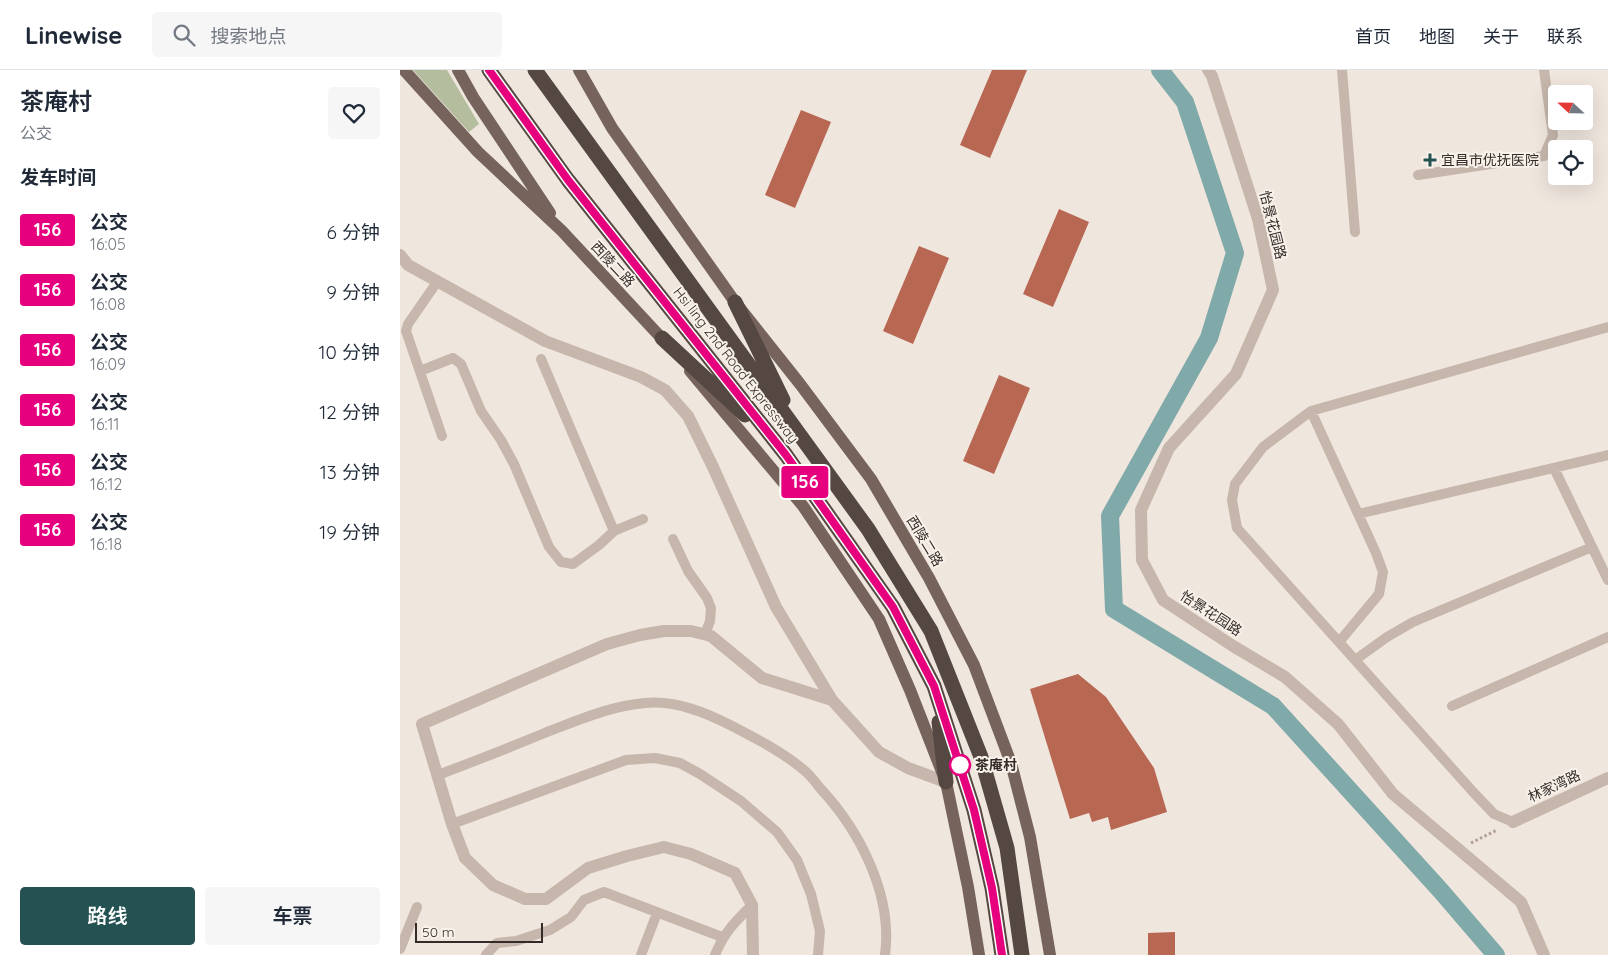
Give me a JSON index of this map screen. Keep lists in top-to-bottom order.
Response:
{
  "streets": {
    "highway": ["Hsi ling 2nd Road Expressway"],
    "main road": ["西陵二路"],
    "street": ["怡景花园路", "林家湾路"]
  },
  "places": {
    "health": ["宜昌市优抚医院"],
    "other": ["茶庵村"]
  },
  "lines": ["bus line 156"],
  "scale_bar": "50 m",
  "north": "left",
  "page": {
    "header": "Linewise",
    "search": "搜索地点",
    "nav": [
      "首页",
      "地图",
      "关于",
      "联系"
    ],
    "heading": [
      ["茶庵村", "公交"],
      "发车时间"
    ],
    "on_map": "156",
    "list": [
      {
        "mark": "156",
        "name": "公交",
        "note": "16:05",
        "value": "6 分钟"
      },
      {
        "mark": "156",
        "name": "公交",
        "note": "16:08",
        "value": "9 分钟"
      },
      {
        "mark": "156",
        "name": "公交",
        "note": "16:09",
        "value": "10 分钟"
      },
      {
        "mark": "156",
        "name": "公交",
        "note": "16:11",
        "value": "12 分钟"
      },
      {
        "mark": "156",
        "name": "公交",
        "note": "16:12",
        "value": "13 分钟"
      },
      {
        "mark": "156",
        "name": "公交",
        "note": "16:18",
        "value": "19 分钟"
      }
    ],
    "buttons": ["路线", "车票"],
    "scale": "50 m"
  }
}
